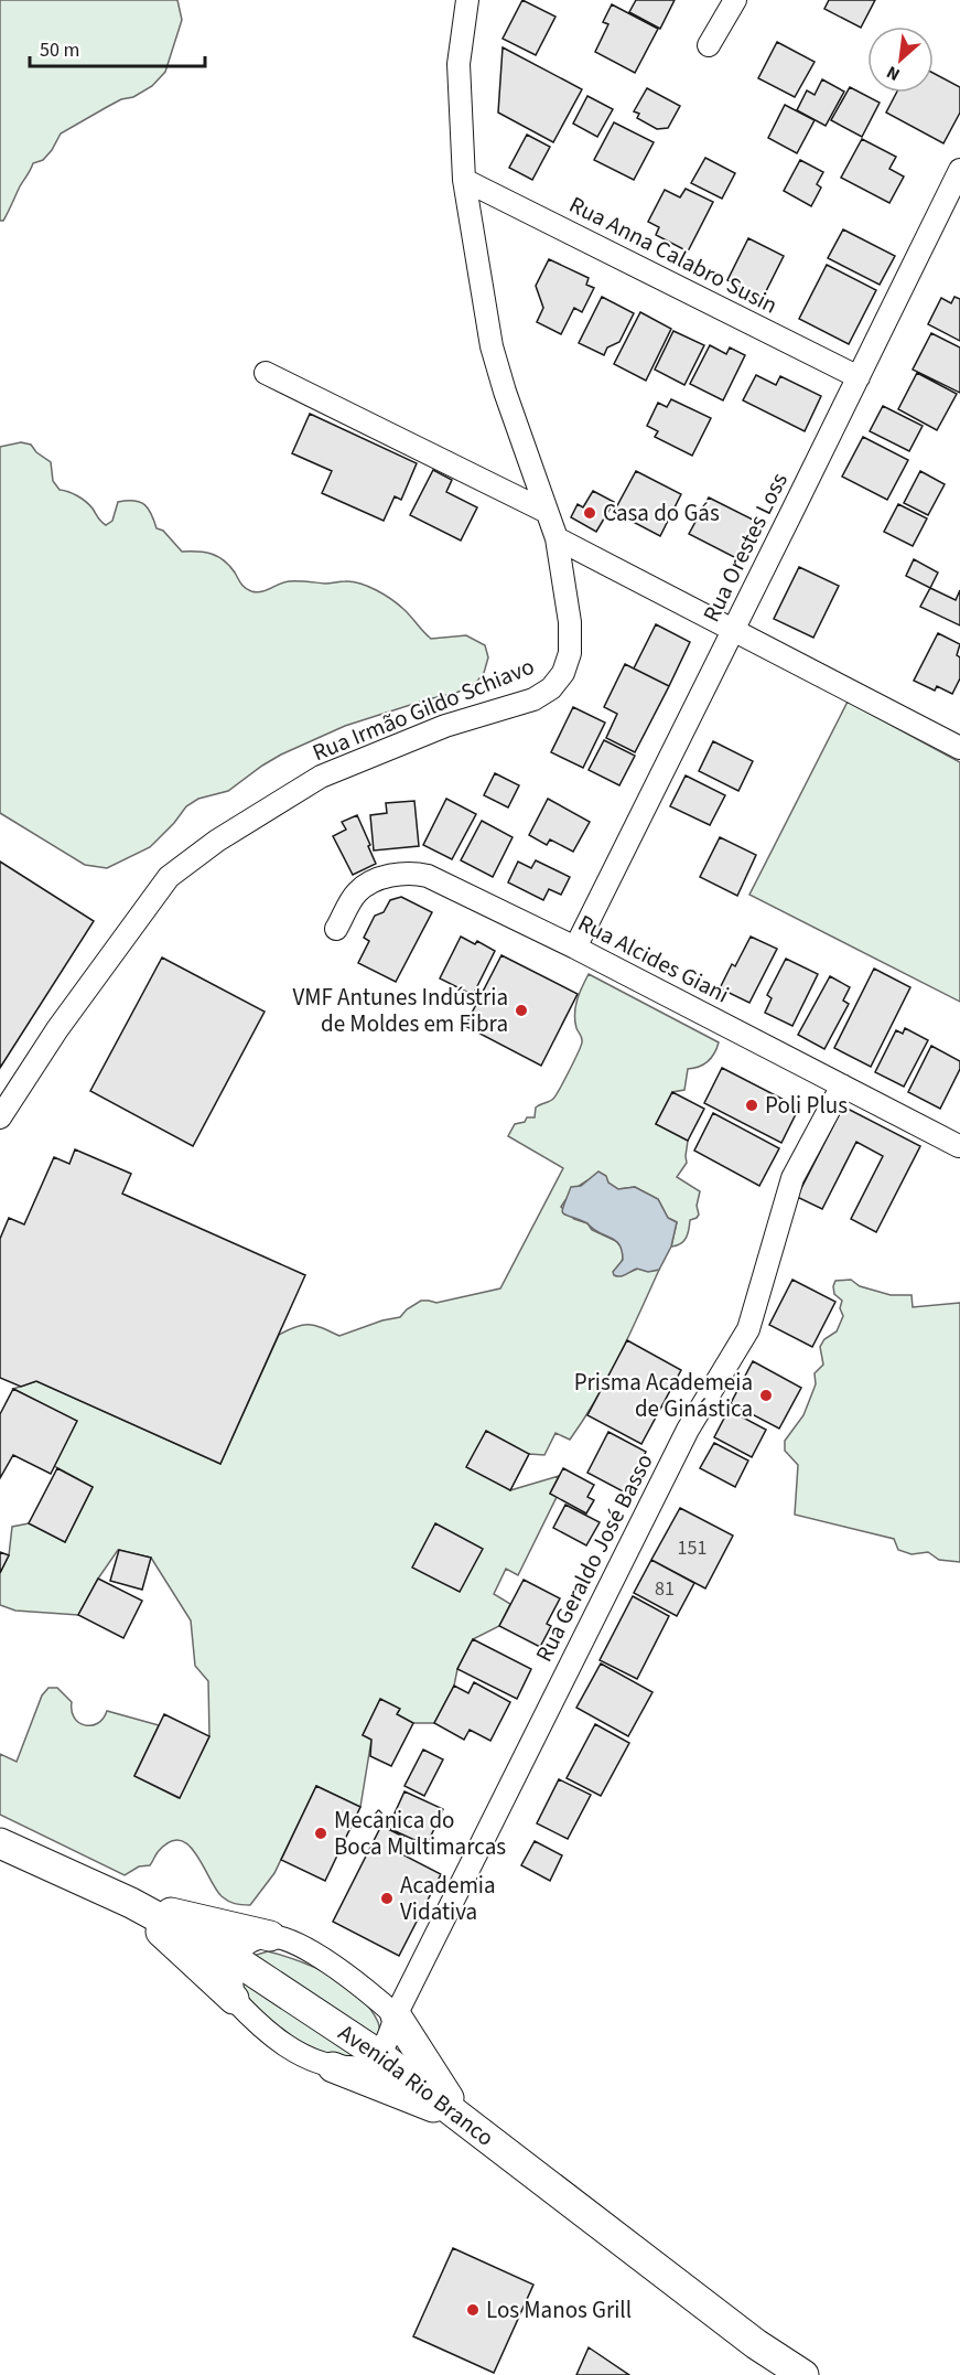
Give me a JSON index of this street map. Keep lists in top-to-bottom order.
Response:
{
  "streets": {
    "main road": ["Avenida Rio Branco"],
    "street": [
      "Rua Anna Calabro Susin",
      "Rua Orestes Loss",
      "Rua Irmão Gildo Schiavo",
      "Rua Alcides Giani",
      "Rua Geraldo José Basso"
    ]
  },
  "crossings": [
    ["Rua Anna Calabro Susin", "Rua Orestes Loss"],
    ["Rua Anna Calabro Susin", "Rua Irmão Gildo Schiavo"],
    ["Rua Orestes Loss", "Rua Alcides Giani"],
    ["Rua Alcides Giani", "Rua Geraldo José Basso"],
    ["Rua Geraldo José Basso", "Avenida Rio Branco"]
  ],
  "places": [
    "Casa do Gás",
    "VMF Antunes Indústria de Moldes em Fibra",
    "Poli Plus",
    "Prisma Academeia de Ginástica",
    "Mecânica do Boca Multimarcas",
    "Academia Vidativa",
    "Los Manos Grill"
  ],
  "house_numbers": ["151", "81"],
  "scale_bar": "50 m",
  "north": "bottom left"
}
